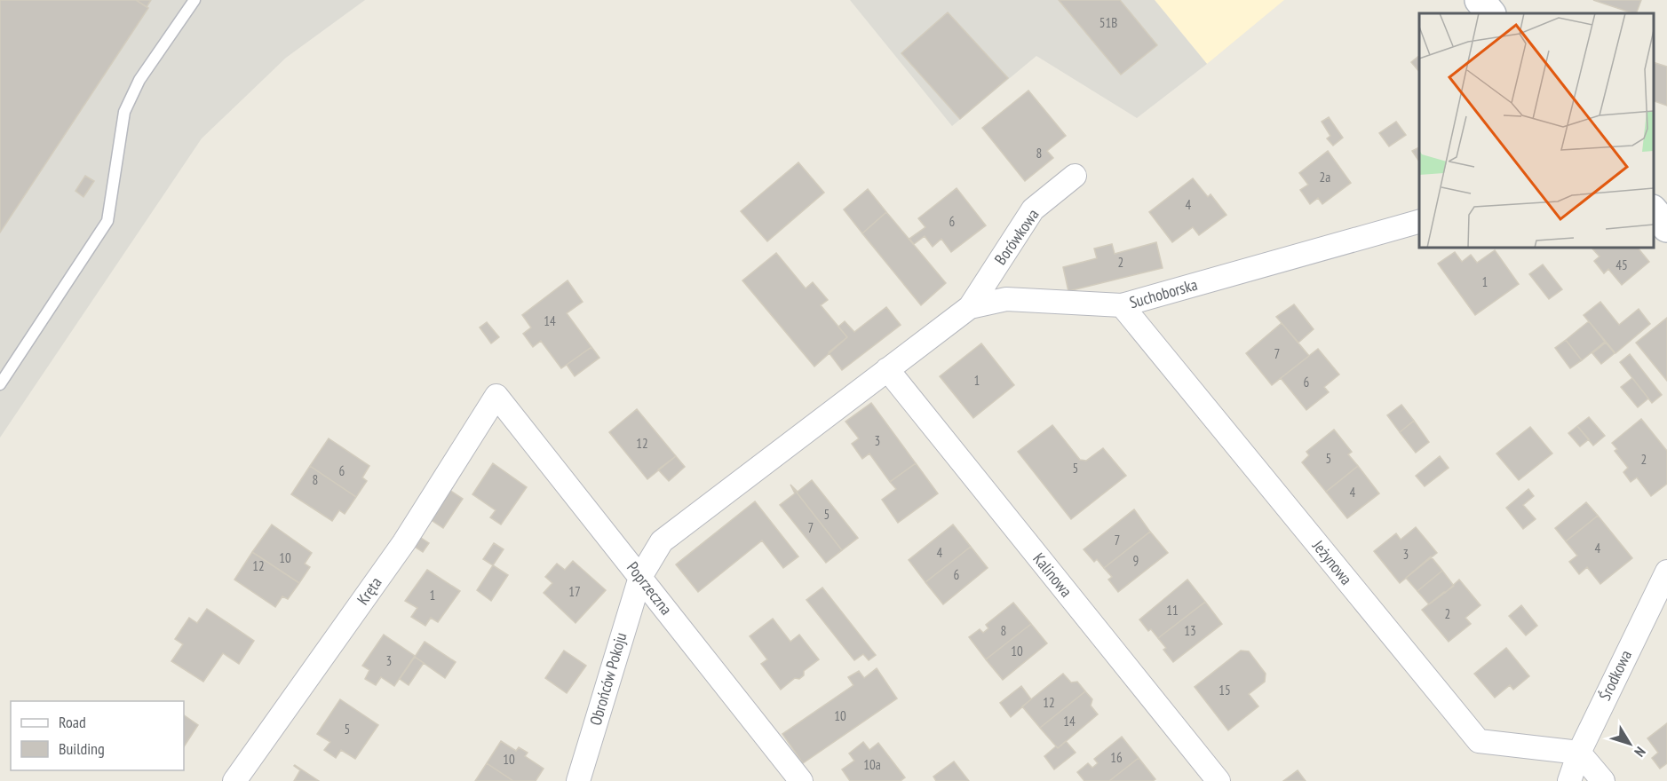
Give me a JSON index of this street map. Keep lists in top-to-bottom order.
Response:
{
  "streets": {
    "street": [
      "Borówkowa",
      "Suchoborska",
      "Jeżynowa",
      "Kalinowa",
      "Poprzeczna",
      "Kręta",
      "Środkowa",
      "Obrońców Pokoju"
    ]
  },
  "crossings": [
    ["Borówkowa", "Suchoborska"],
    ["Suchoborska", "Jeżynowa"],
    ["Suchoborska", "Kalinowa"],
    ["Suchoborska", "Obrońców Pokoju"],
    ["Jeżynowa", "Środkowa"],
    ["Kalinowa", "Obrońców Pokoju"],
    ["Poprzeczna", "Kręta"],
    ["Poprzeczna", "Obrońców Pokoju"]
  ],
  "house_numbers": [
    "51B",
    "8",
    "2a",
    "4",
    "6",
    "2",
    "45",
    "1",
    "14",
    "7",
    "1",
    "6",
    "3",
    "12",
    "5",
    "2",
    "5",
    "6",
    "8",
    "4",
    "5",
    "7",
    "7",
    "4",
    "4",
    "3",
    "10",
    "9",
    "12",
    "6",
    "17",
    "1",
    "11",
    "2",
    "8",
    "13",
    "10",
    "3",
    "15",
    "12",
    "10",
    "14",
    "5",
    "16",
    "10",
    "10a"
  ],
  "legend": ["Road", "Building"],
  "north": "bottom right"
}
